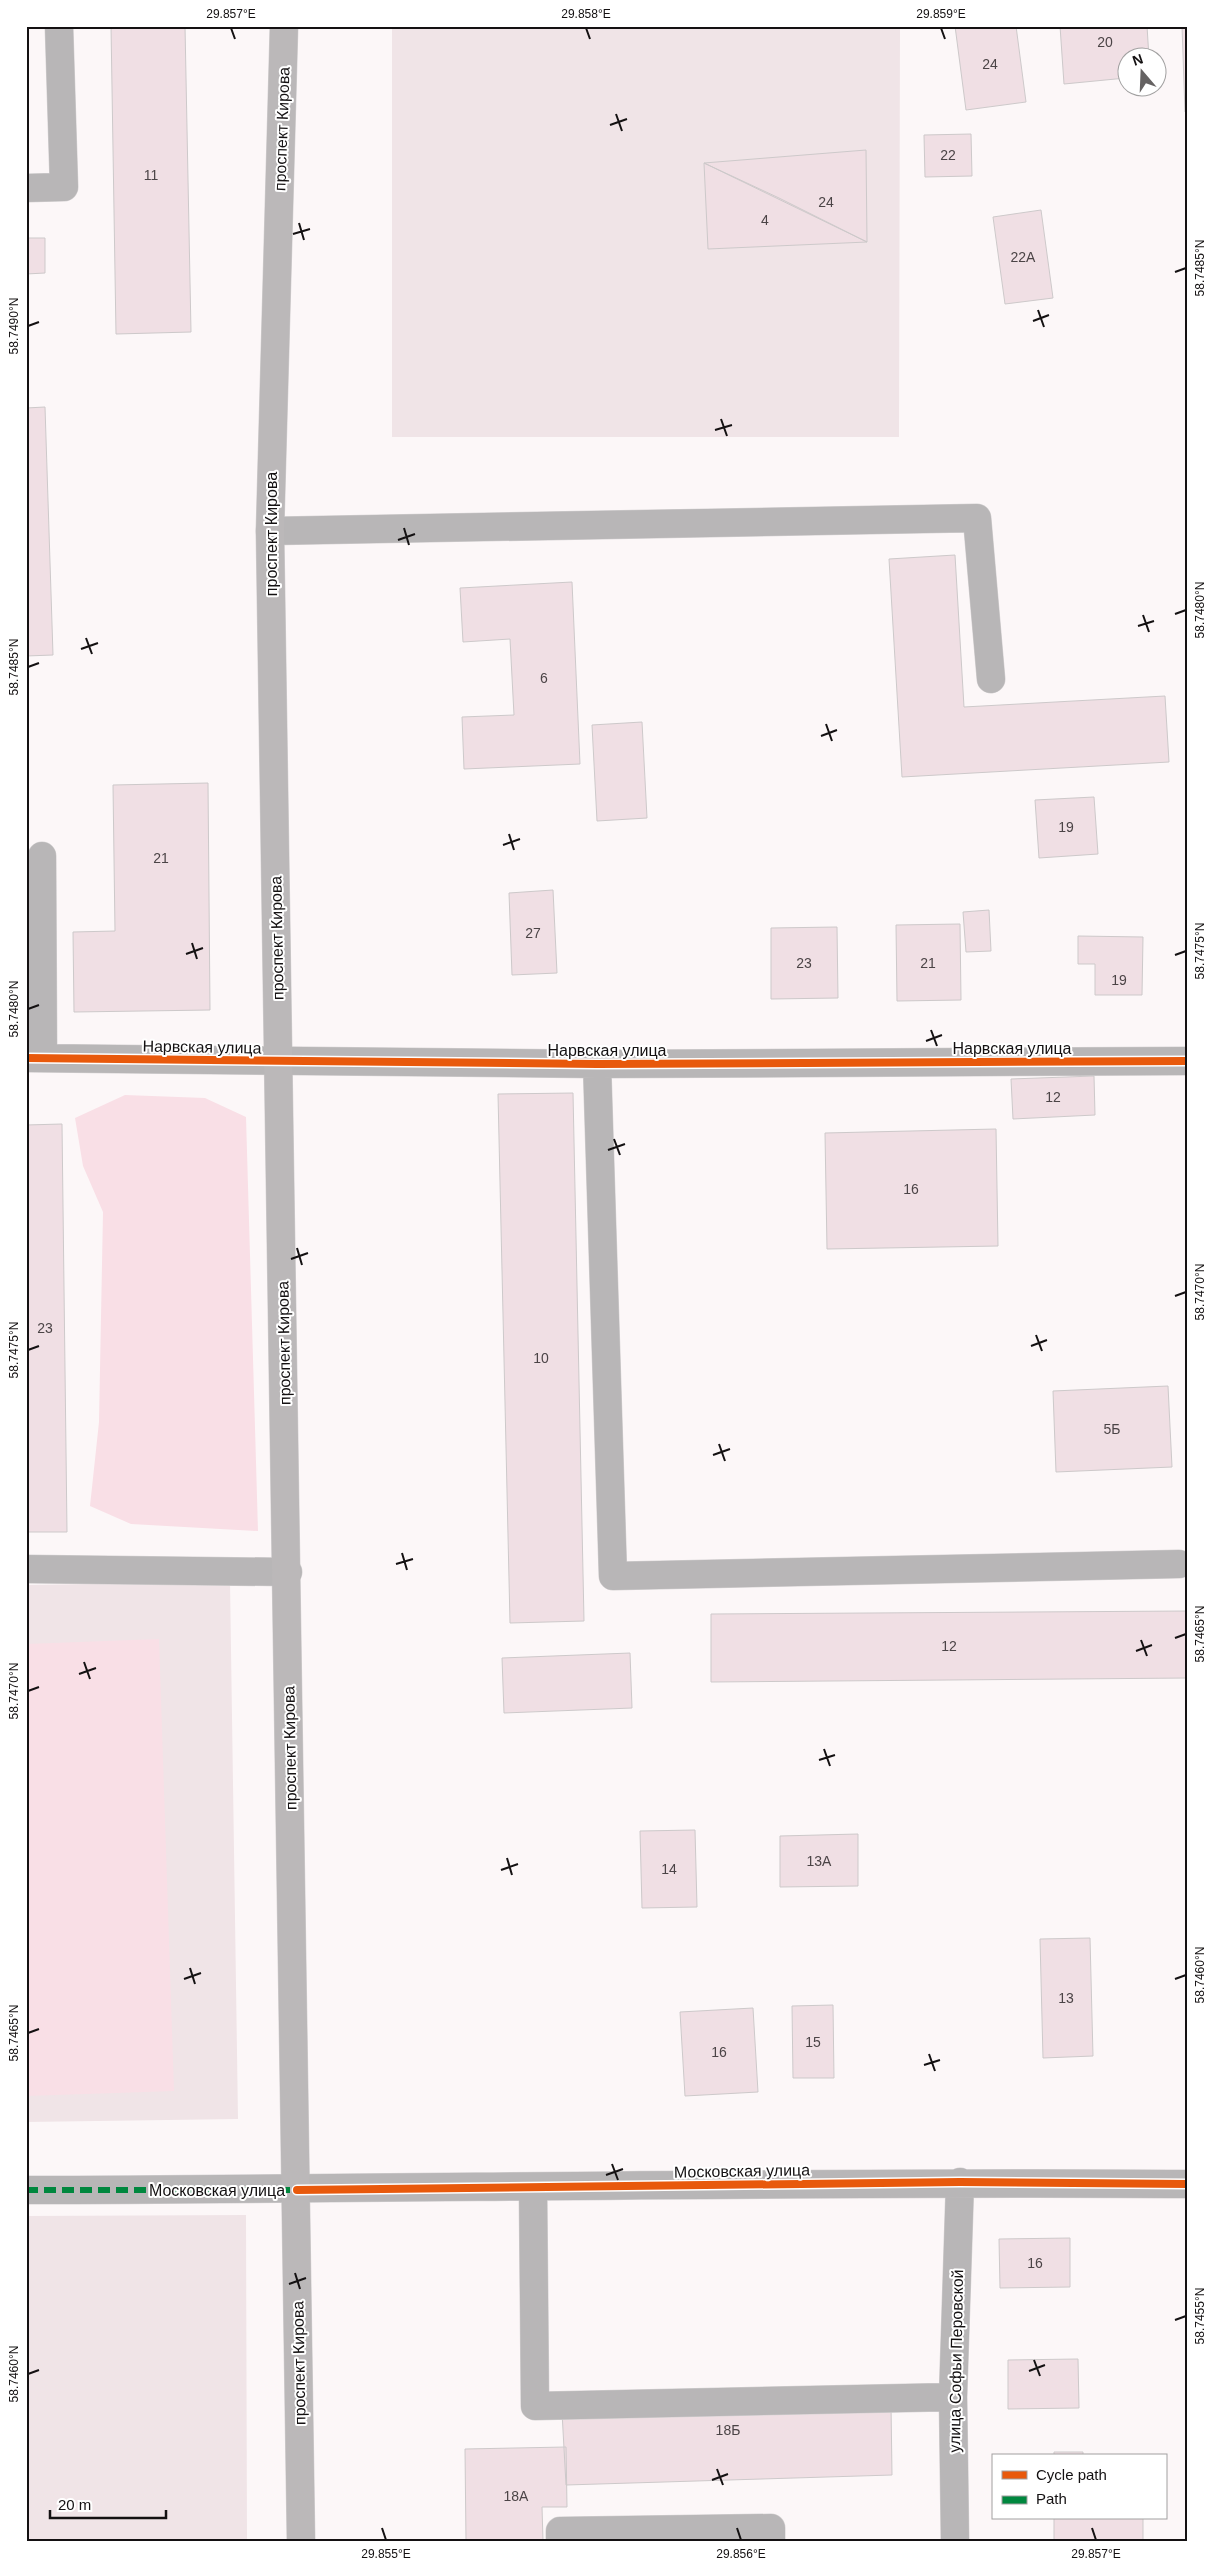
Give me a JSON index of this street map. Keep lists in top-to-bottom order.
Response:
{
  "streets": {
    "main road": ["проспект Кирова"],
    "street": ["Нарвская улица", "Московская улица", "улица Софьи Перовской"]
  },
  "crossings": [
    ["проспект Кирова", "Нарвская улица"],
    ["проспект Кирова", "Московская улица"],
    ["Московская улица", "улица Софьи Перовской"]
  ],
  "house_numbers": [
    "20",
    "24",
    "22",
    "11",
    "24",
    "4",
    "22А",
    "6",
    "19",
    "21",
    "27",
    "23",
    "21",
    "19",
    "12",
    "16",
    "23",
    "10",
    "5Б",
    "12",
    "13А",
    "14",
    "13",
    "15",
    "16",
    "16",
    "18Б",
    "18А"
  ],
  "legend": ["Cycle path", "Path"],
  "scale_bar": "20 m",
  "north": "top",
  "coordinates": [
    "29.857°E",
    "29.858°E",
    "29.859°E",
    "58.7485°N",
    "58.7490°N",
    "58.7480°N",
    "58.7475°N",
    "58.7470°N",
    "58.7465°N",
    "58.7460°N",
    "58.7455°N",
    "29.855°E",
    "29.856°E"
  ]
}
